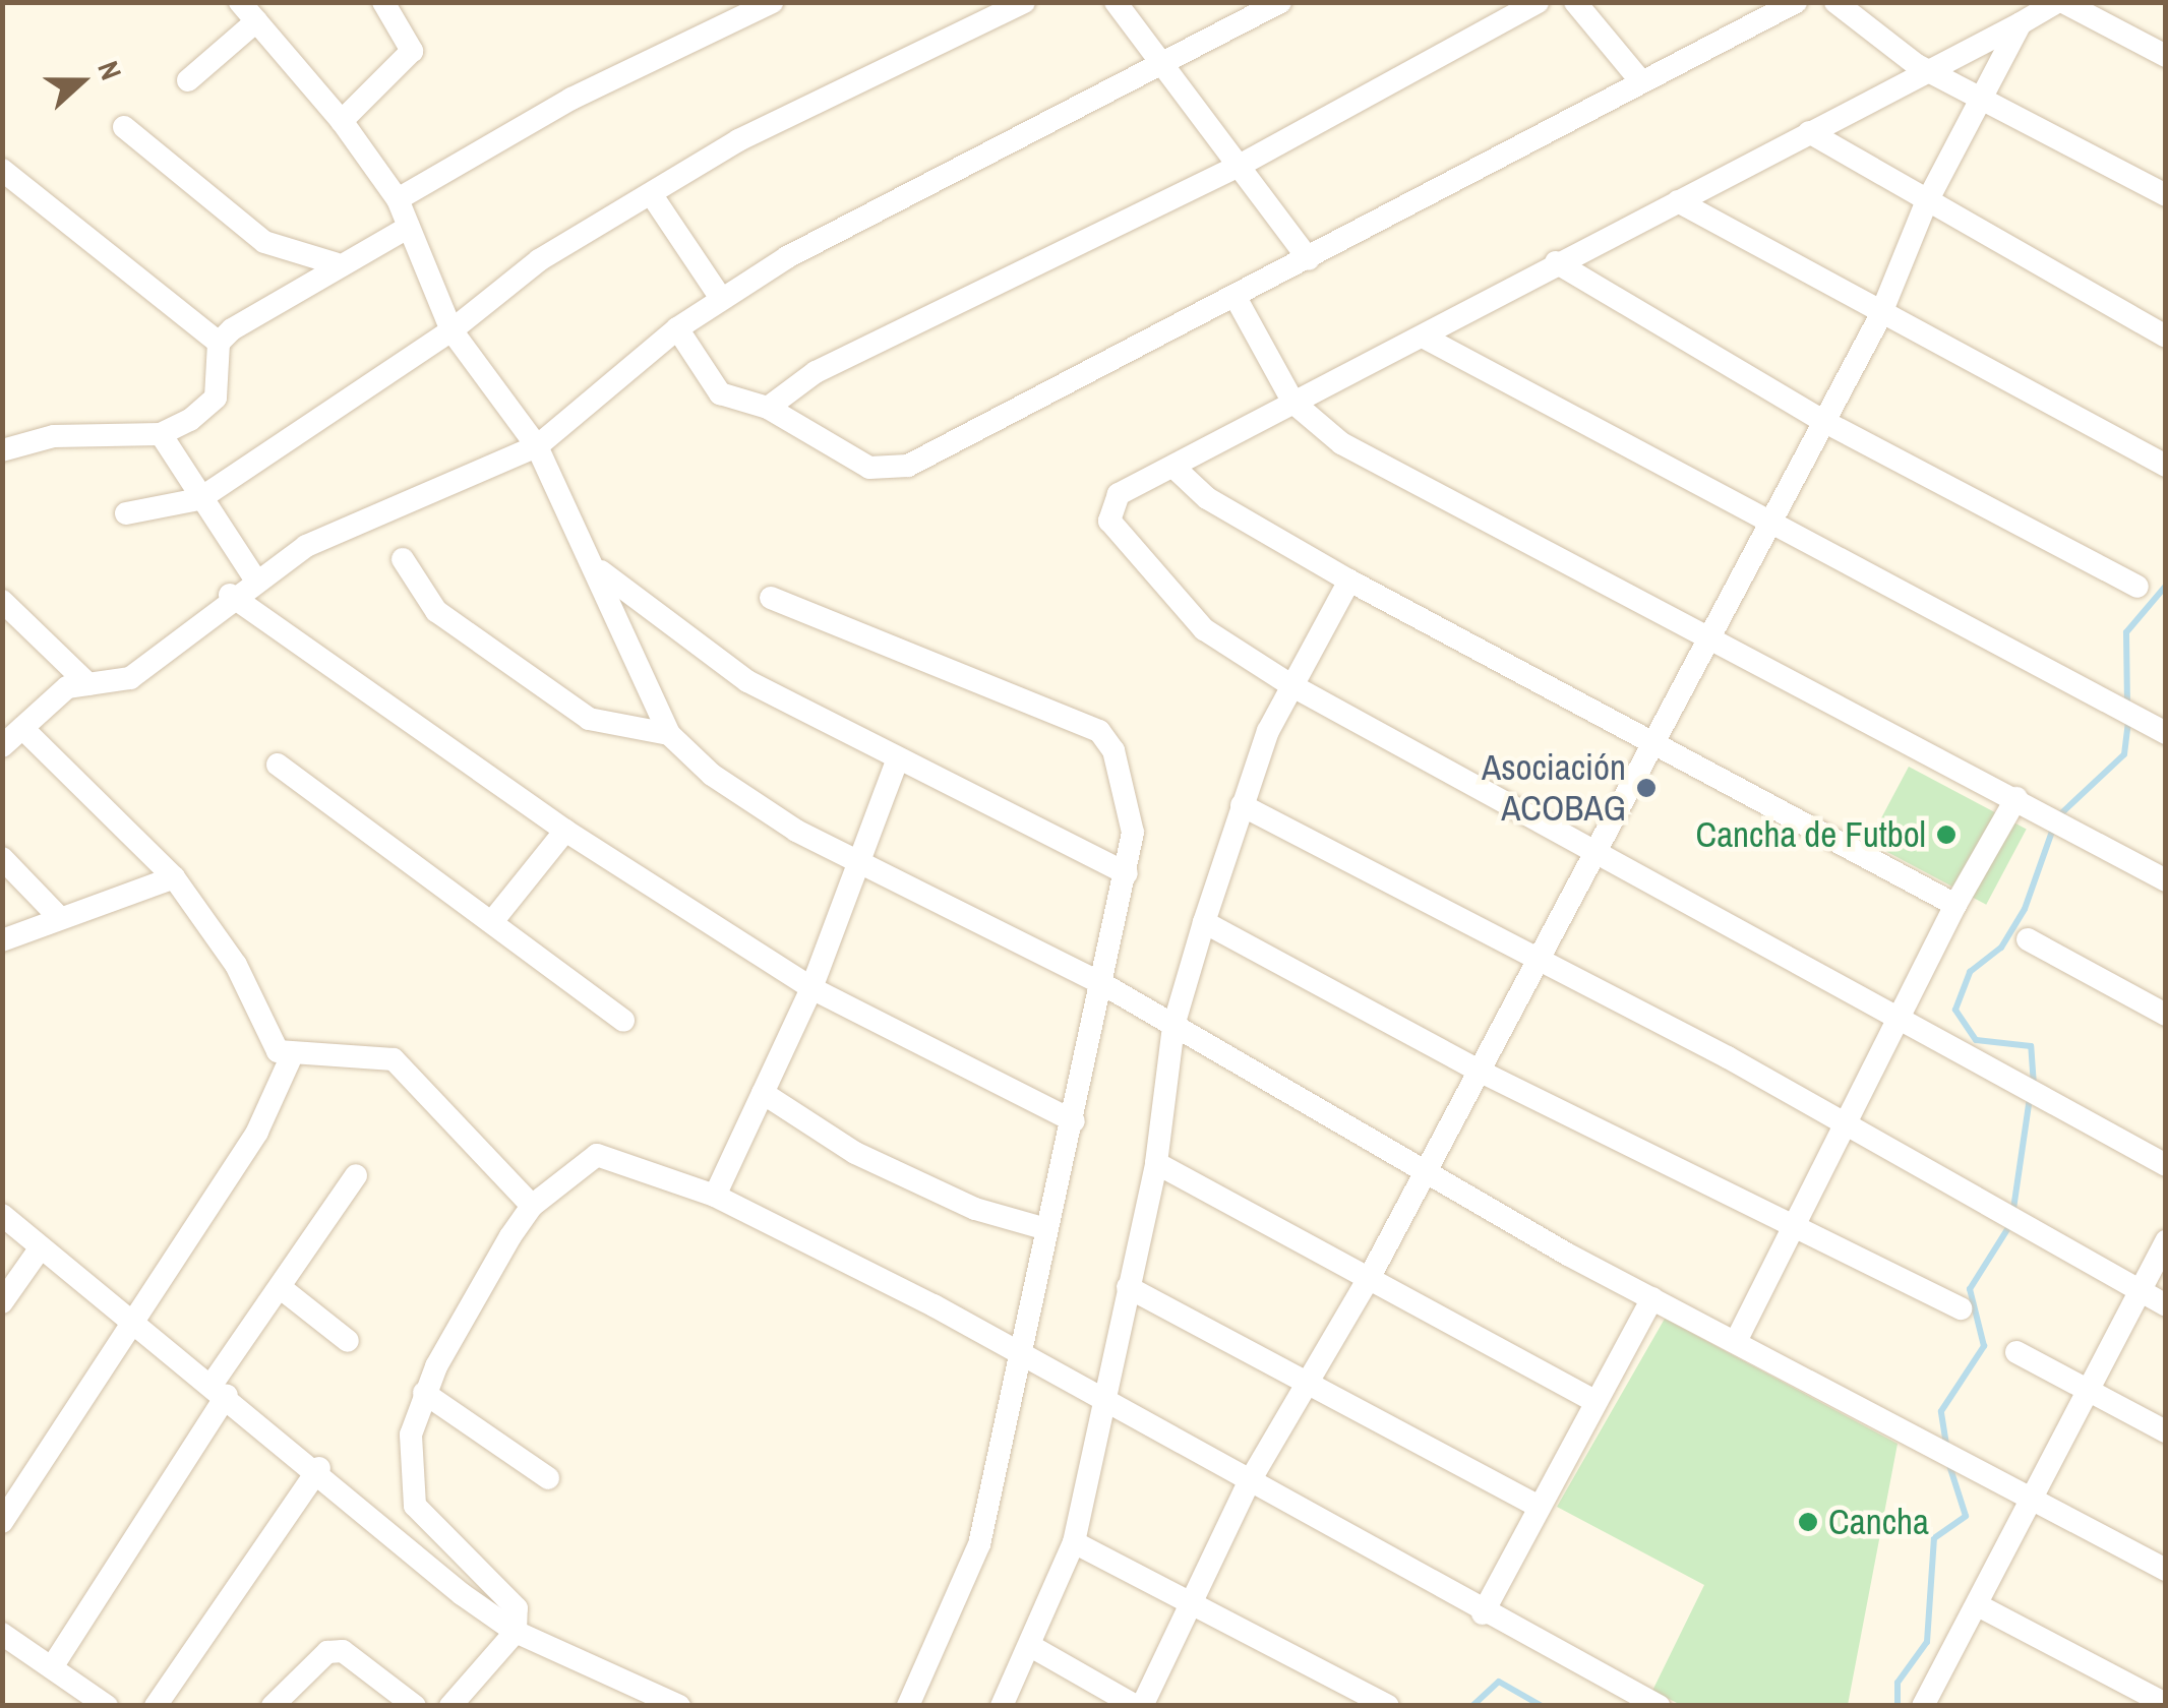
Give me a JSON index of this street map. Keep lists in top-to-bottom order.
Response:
{
  "places": ["Asociación ACOBAG", "Cancha de Futbol", "Cancha"],
  "north": "right"
}
